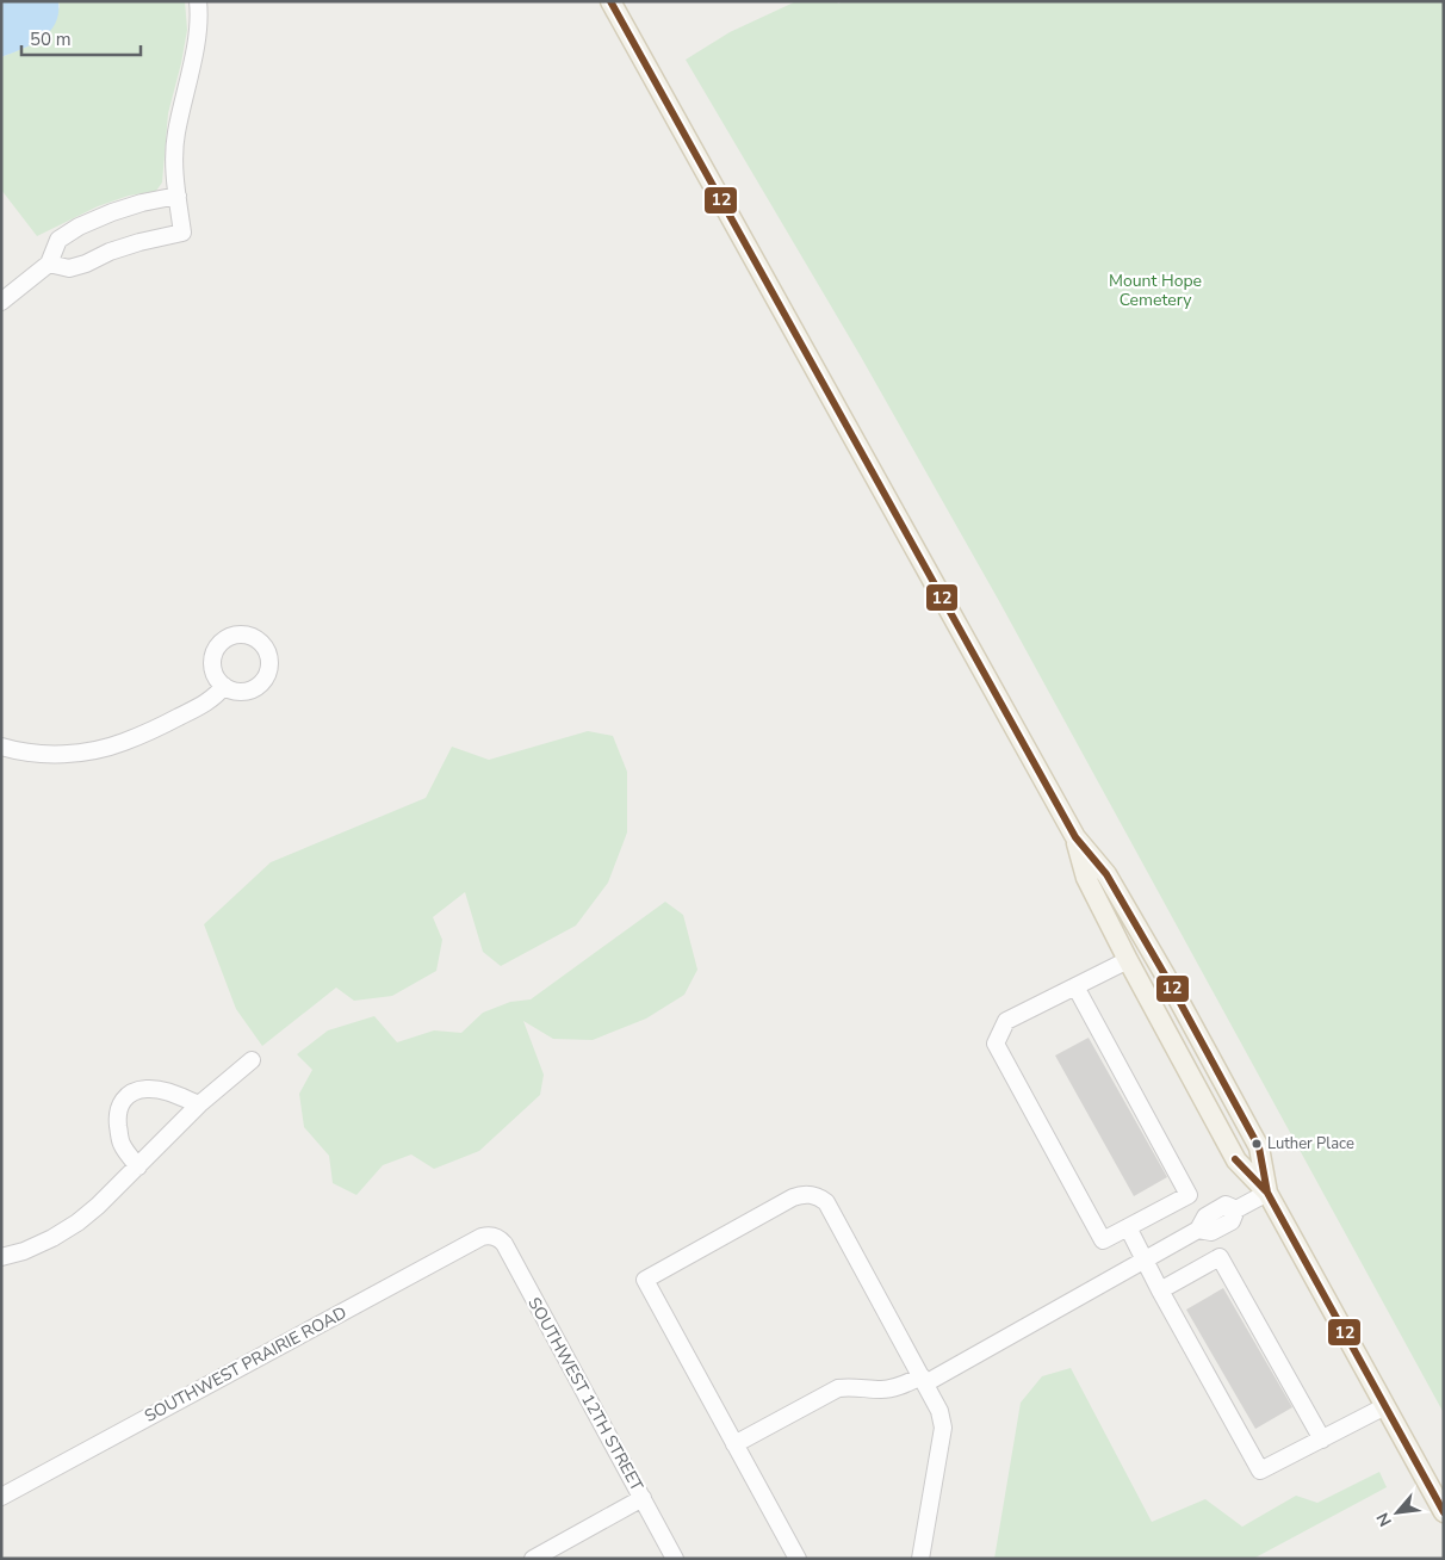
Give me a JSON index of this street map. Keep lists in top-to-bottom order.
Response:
{
  "streets": {
    "street": ["SOUTHWEST PRAIRIE ROAD", "SOUTHWEST 12TH STREET"]
  },
  "crossings": [
    ["SOUTHWEST PRAIRIE ROAD", "SOUTHWEST 12TH STREET"]
  ],
  "parks": ["Mount Hope Cemetery"],
  "places": ["Luther Place"],
  "lines": ["transit line 12"],
  "scale_bar": "50 m",
  "north": "bottom left"
}
